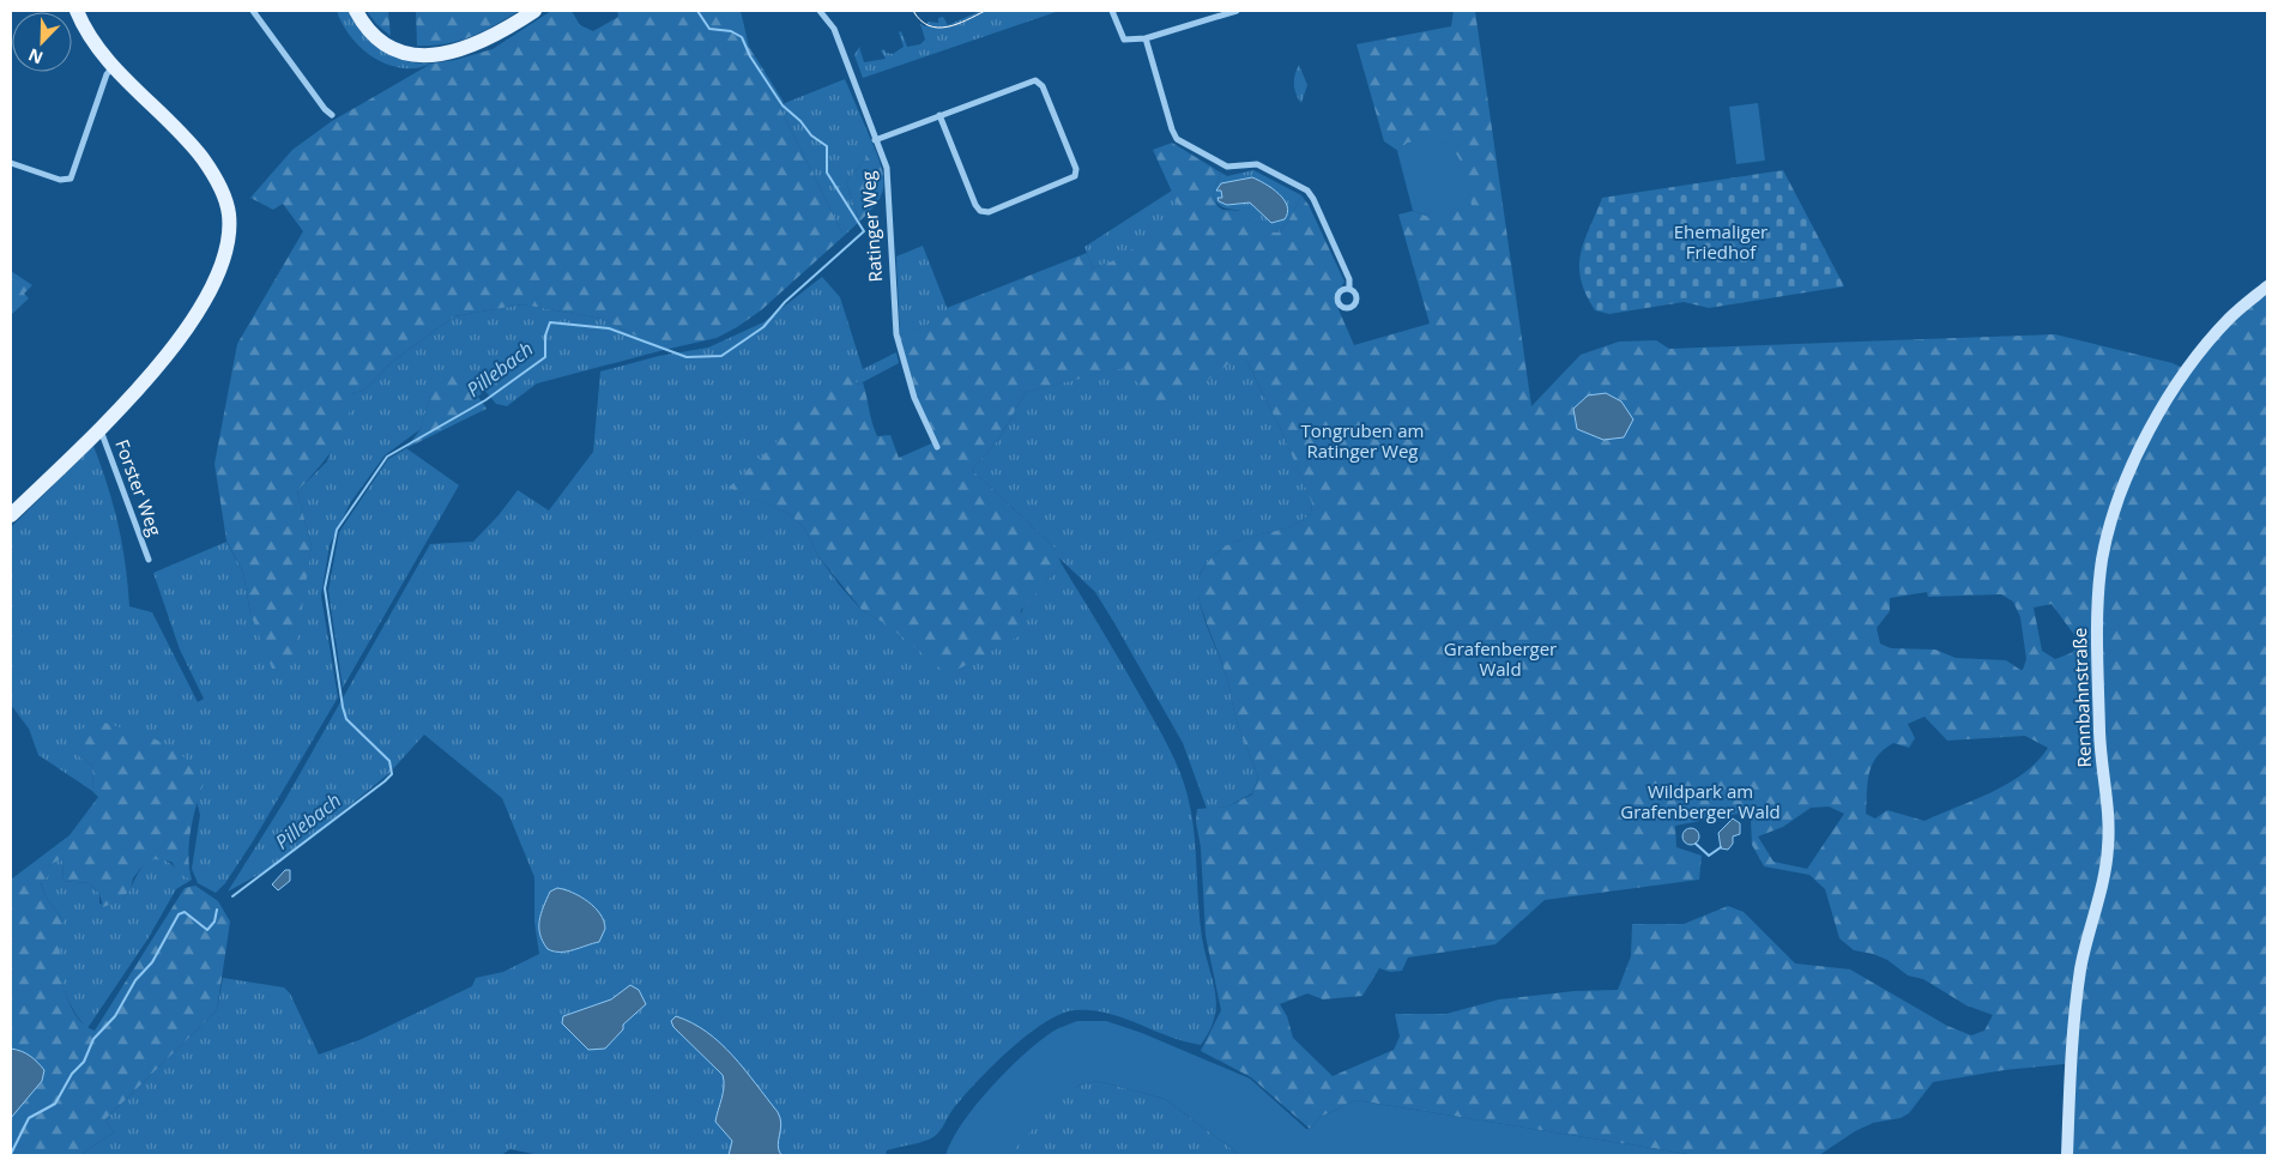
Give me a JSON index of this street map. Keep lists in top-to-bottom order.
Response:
{
  "streets": {
    "street": ["Ratinger Weg", "Forster Weg", "Rennbahnstraße"]
  },
  "water": ["Pillebach"],
  "parks": [
    "Ehemaliger Friedhof",
    "Tongruben am Ratinger Weg",
    "Grafenberger Wald",
    "Wildpark am Grafenberger Wald"
  ],
  "north": "bottom left"
}
